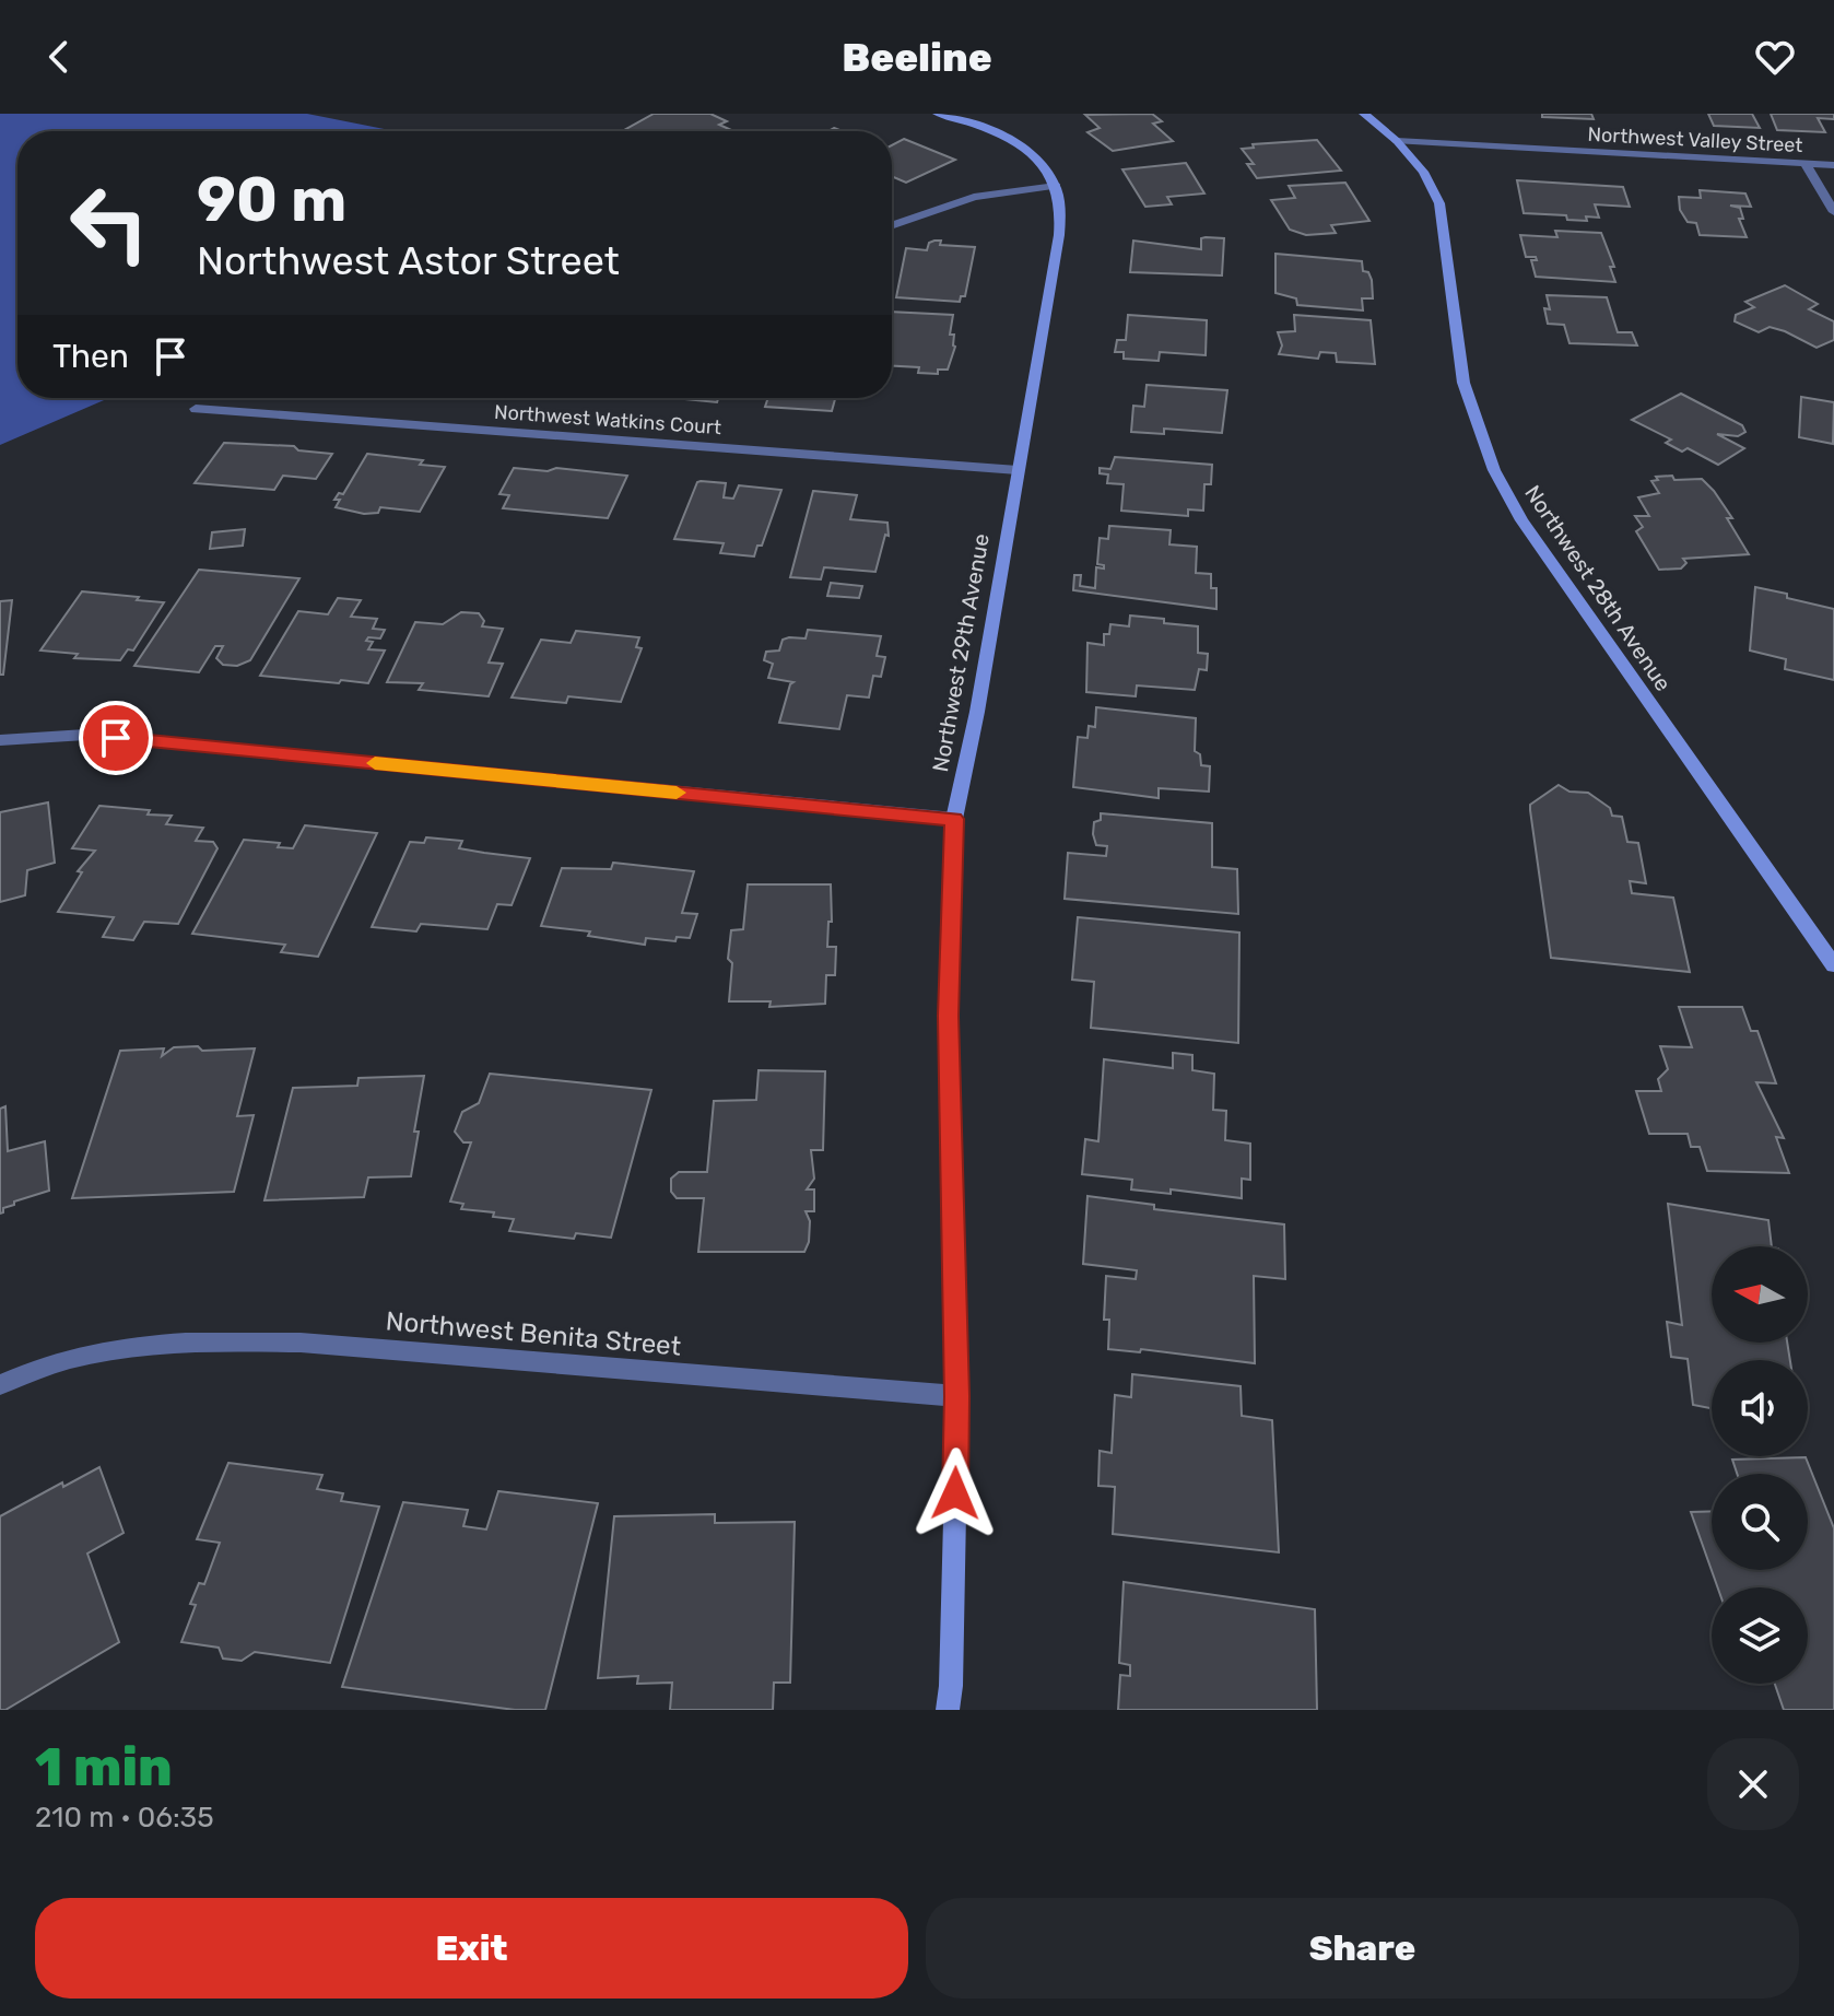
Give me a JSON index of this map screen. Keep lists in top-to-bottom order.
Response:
{
  "streets": {
    "street": [
      "Northwest Valley Street",
      "Northwest Watkins Court",
      "Northwest 28th Avenue",
      "Northwest 29th Avenue",
      "Northwest Benita Street"
    ]
  },
  "crossings": [
    ["Northwest Valley Street", "Northwest 28th Avenue"],
    ["Northwest Watkins Court", "Northwest 29th Avenue"],
    ["Northwest 29th Avenue", "Northwest Benita Street"]
  ],
  "north": "left",
  "page": {
    "header": "Beeline",
    "turn": ["90 m", "Northwest Astor Street"],
    "then": "Then",
    "heading": ["1 min", "210 m · 06:35"],
    "buttons": ["Exit", "Share"]
  }
}
